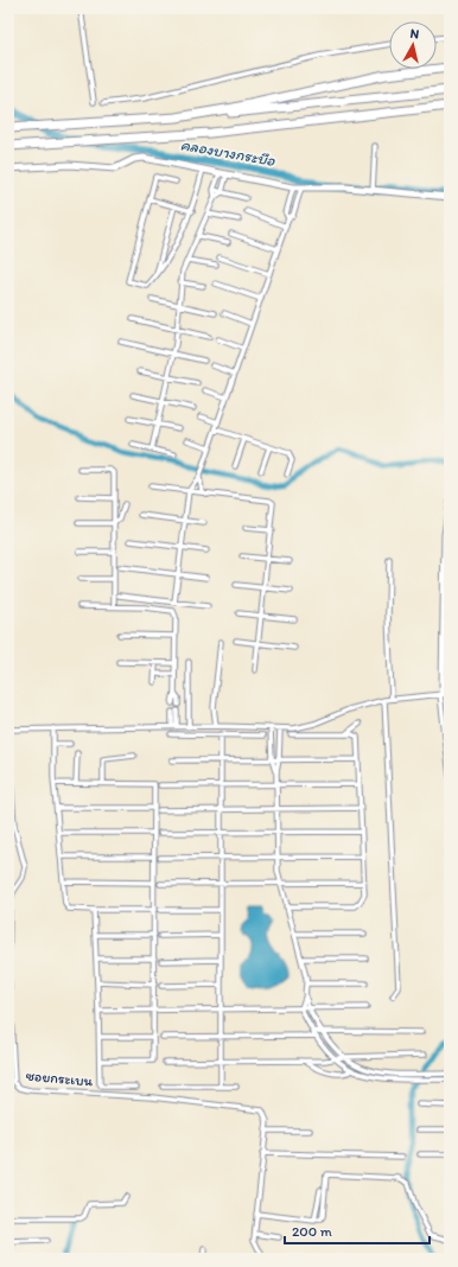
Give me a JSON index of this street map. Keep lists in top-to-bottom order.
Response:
{
  "streets": {
    "street": ["ซอยกระเบน"]
  },
  "water": ["คลองบางกระบือ"],
  "scale_bar": "200 m",
  "north": "top"
}
